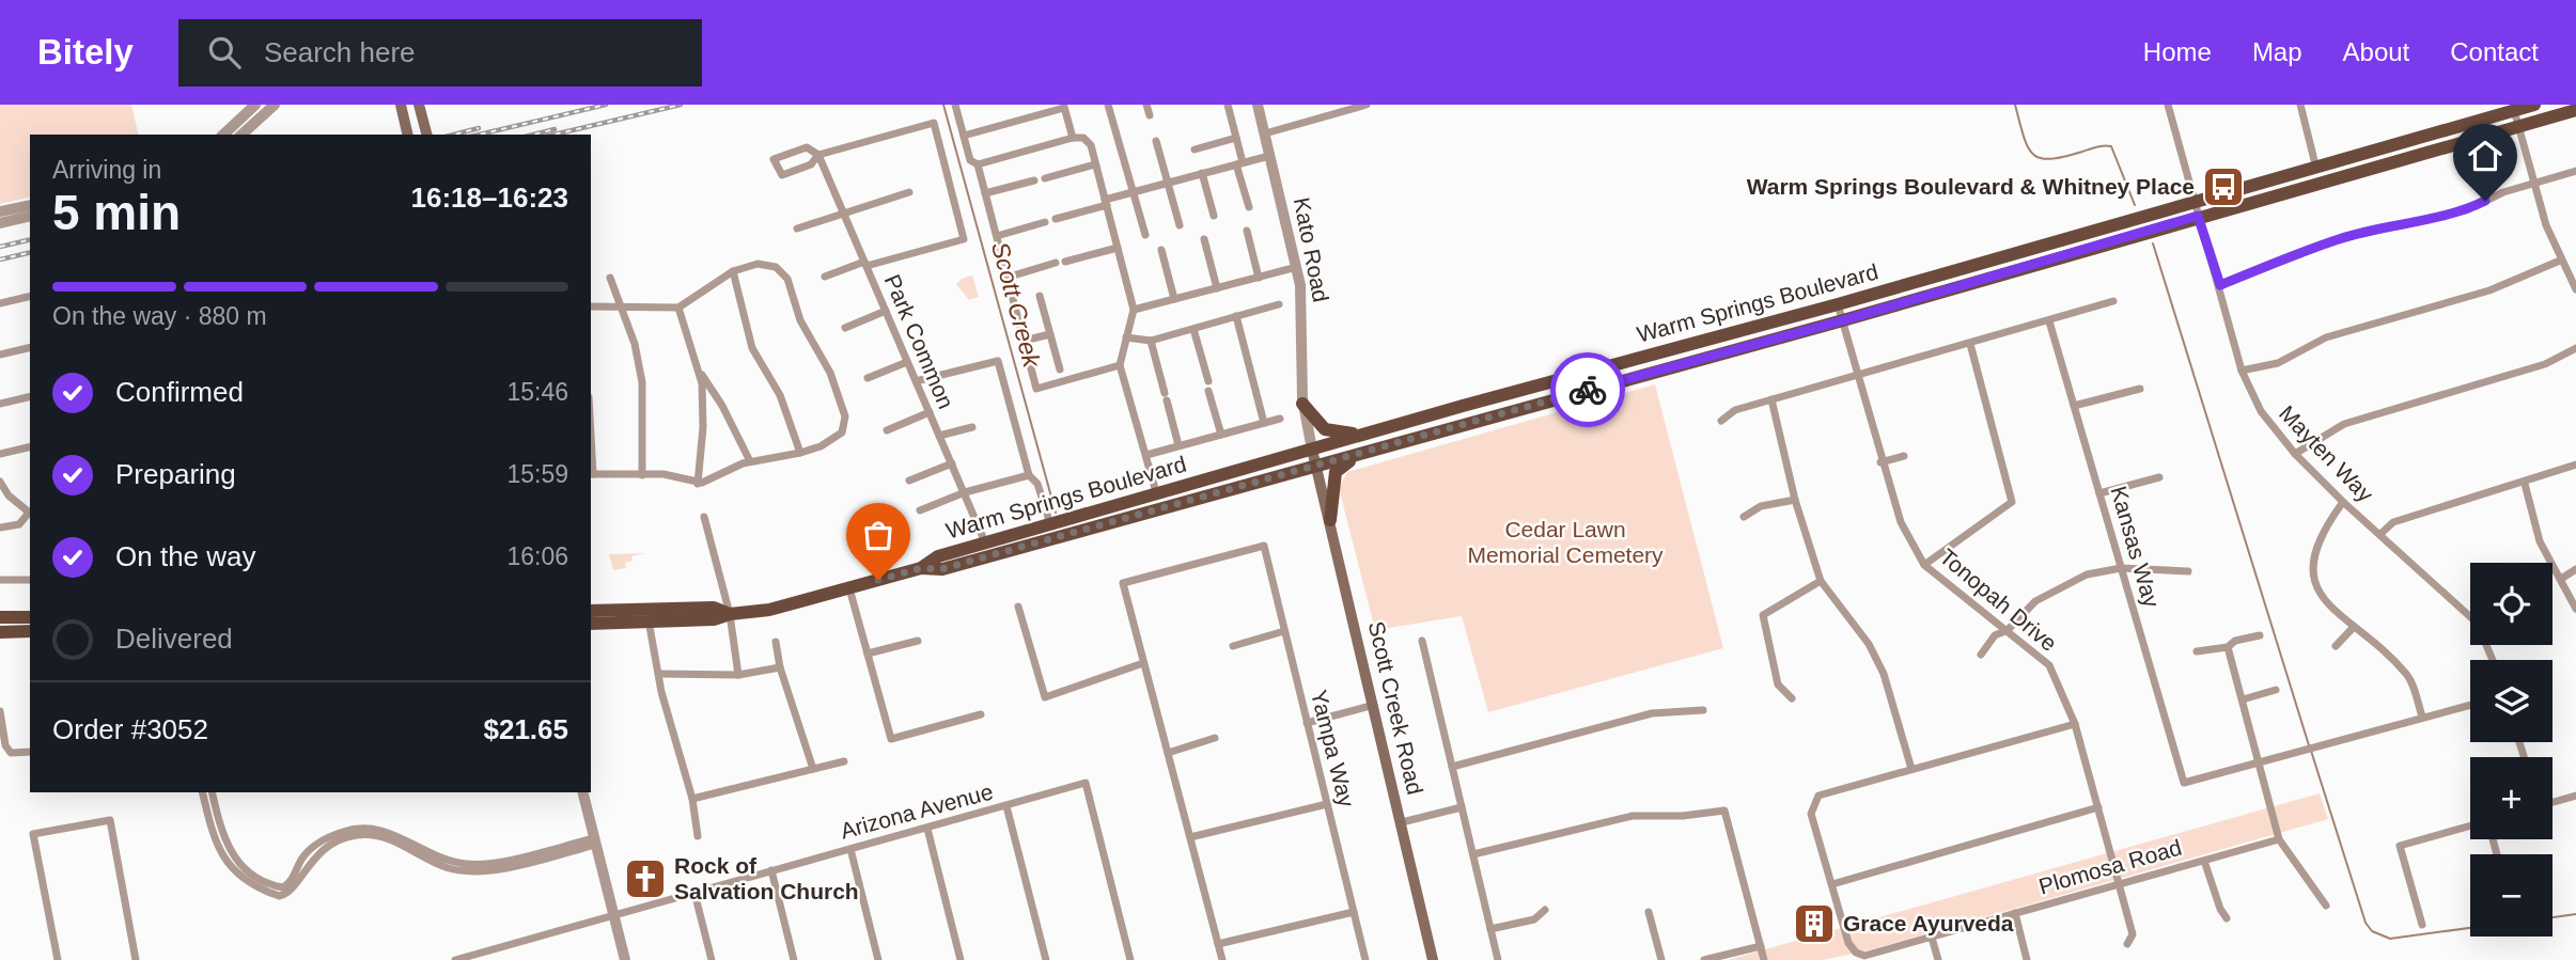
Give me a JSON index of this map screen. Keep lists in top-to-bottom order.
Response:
{
  "streets": {
    "main road": ["Warm Springs Boulevard", "Scott Creek Road"],
    "street": [
      "Kato Road",
      "Park Common",
      "Mayten Way",
      "Kansas Way",
      "Tonopah Drive",
      "Yampa Way",
      "Arizona Avenue",
      "Plomosa Road"
    ]
  },
  "crossings": [
    ["Kato Road", "Warm Springs Boulevard"],
    ["Kato Road", "Scott Creek Road"],
    ["Warm Springs Boulevard", "Park Common"],
    ["Warm Springs Boulevard", "Mayten Way"],
    ["Warm Springs Boulevard", "Tonopah Drive"],
    ["Warm Springs Boulevard", "Scott Creek Road"],
    ["Tonopah Drive", "Plomosa Road"]
  ],
  "water": ["Scott Creek"],
  "parks": ["Cedar Lawn Memorial Cemetery"],
  "places": {
    "bus stop": ["Warm Springs Boulevard & Whitney Place"],
    "church": ["Rock of Salvation Church"],
    "building": ["Grace Ayurveda"]
  },
  "page": {
    "header": "Bitely",
    "search": "Search here",
    "nav": [
      "Home",
      "Map",
      "About",
      "Contact"
    ],
    "heading": ["5 min", "Arriving in", "16:18–16:23"],
    "panel": ["Order #3052", "$21.65"],
    "bar": "On the way · 880 m",
    "list": [
      ["Confirmed", "15:46"],
      ["Preparing", "15:59"],
      ["On the way", "16:06"],
      "Delivered"
    ],
    "map_buttons": ["+", "−"]
  }
}
